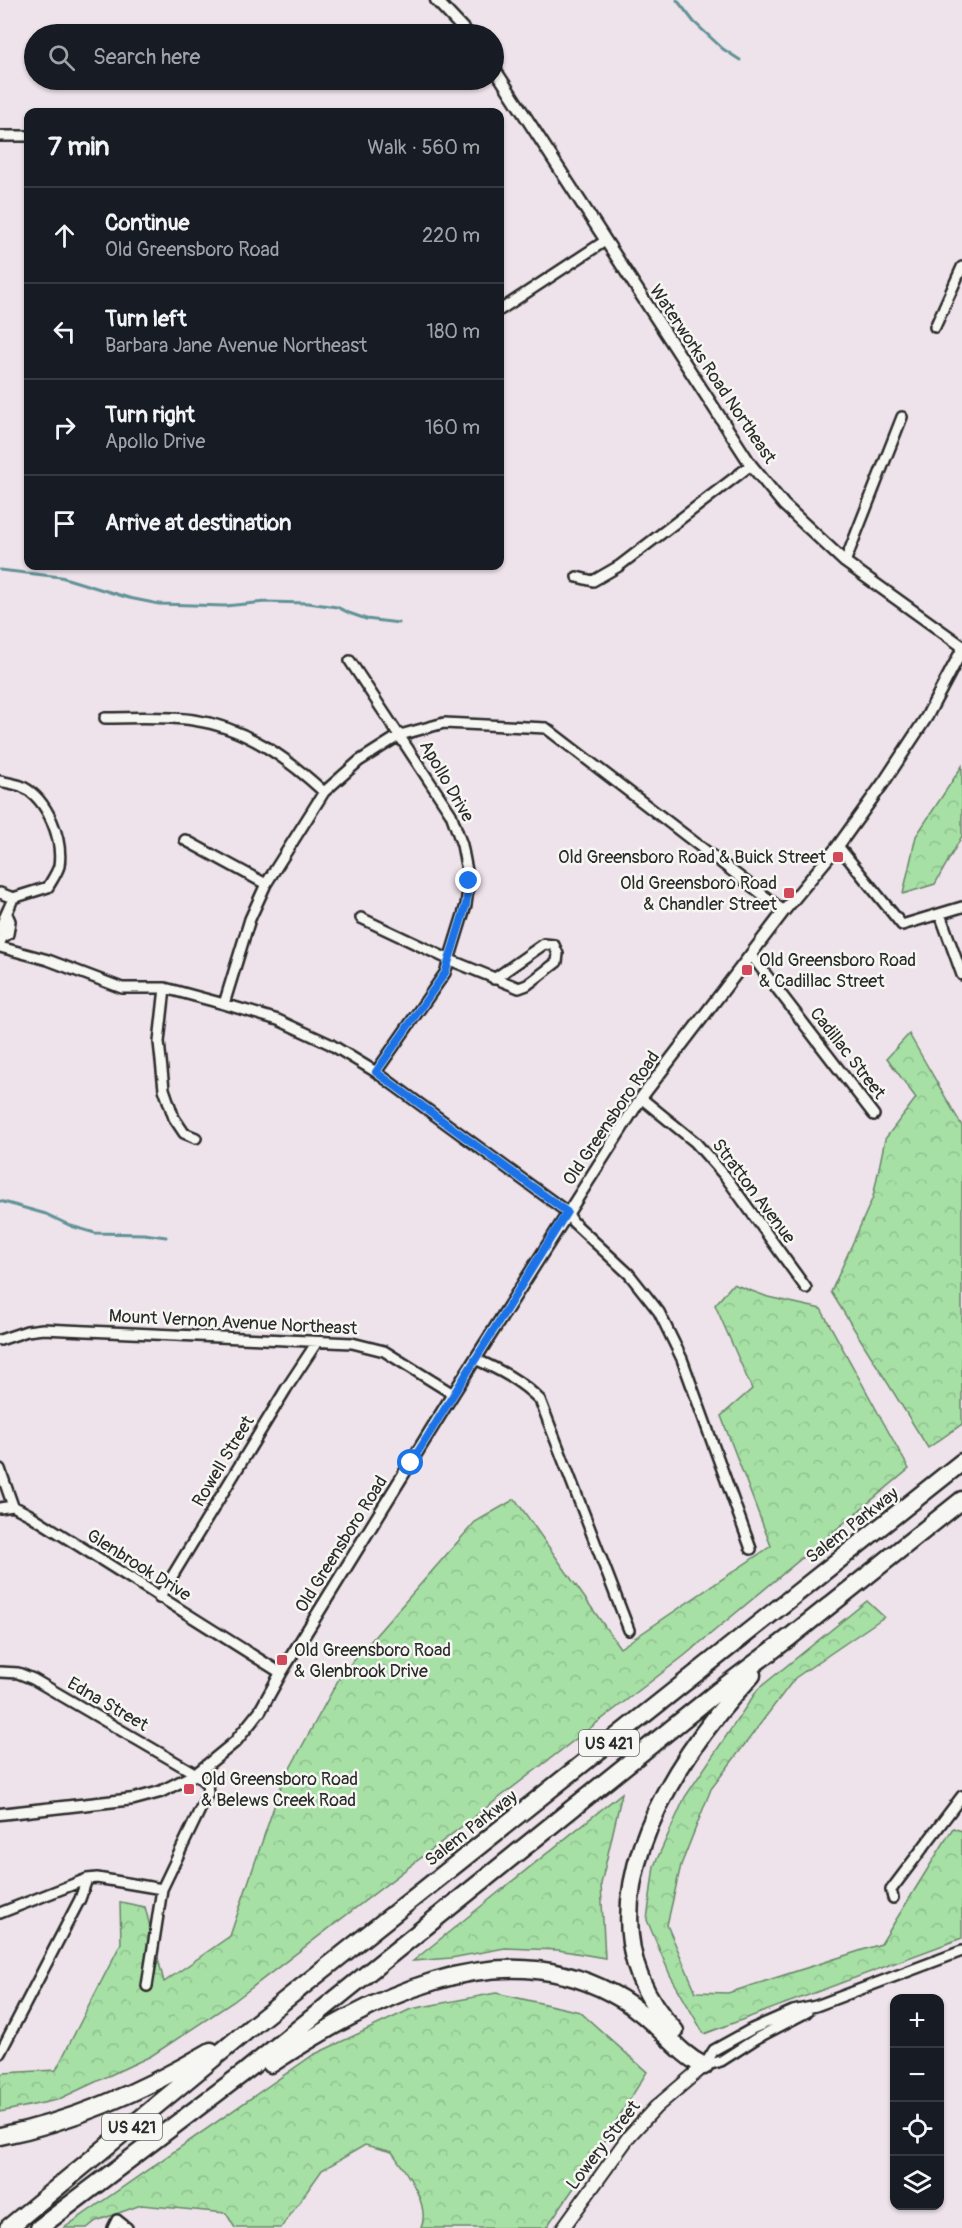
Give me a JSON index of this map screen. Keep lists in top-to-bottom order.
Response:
{
  "streets": {
    "highway": ["Salem Parkway", "US 421"],
    "main road": ["Lowery Street"],
    "street": [
      "Waterworks Road Northeast",
      "Apollo Drive",
      "Cadillac Street",
      "Old Greensboro Road",
      "Stratton Avenue",
      "Mount Vernon Avenue Northeast",
      "Rowell Street",
      "Glenbrook Drive",
      "Edna Street"
    ]
  },
  "crossings": [
    ["Waterworks Road Northeast", "Old Greensboro Road"],
    ["Cadillac Street", "Old Greensboro Road"],
    ["Old Greensboro Road", "Stratton Avenue"],
    ["Old Greensboro Road", "Mount Vernon Avenue Northeast"],
    ["Old Greensboro Road", "Glenbrook Drive"],
    ["Old Greensboro Road", "Edna Street"],
    ["Mount Vernon Avenue Northeast", "Rowell Street"],
    ["Rowell Street", "Glenbrook Drive"]
  ],
  "places": {
    "transit": [
      "Old Greensboro Road & Buick Street",
      "Old Greensboro Road & Chandler Street",
      "Old Greensboro Road & Cadillac Street",
      "Old Greensboro Road & Glenbrook Drive",
      "Old Greensboro Road & Belews Creek Road"
    ]
  },
  "page": {
    "search": "Search here",
    "heading": ["7 min", "Walk · 560 m"],
    "list": [
      ["Continue", "Old Greensboro Road", "220 m"],
      ["Turn left", "Barbara Jane Avenue Northeast", "180 m"],
      ["Turn right", "Apollo Drive", "160 m"],
      "Arrive at destination"
    ],
    "map_buttons": ["+", "−"]
  }
}
